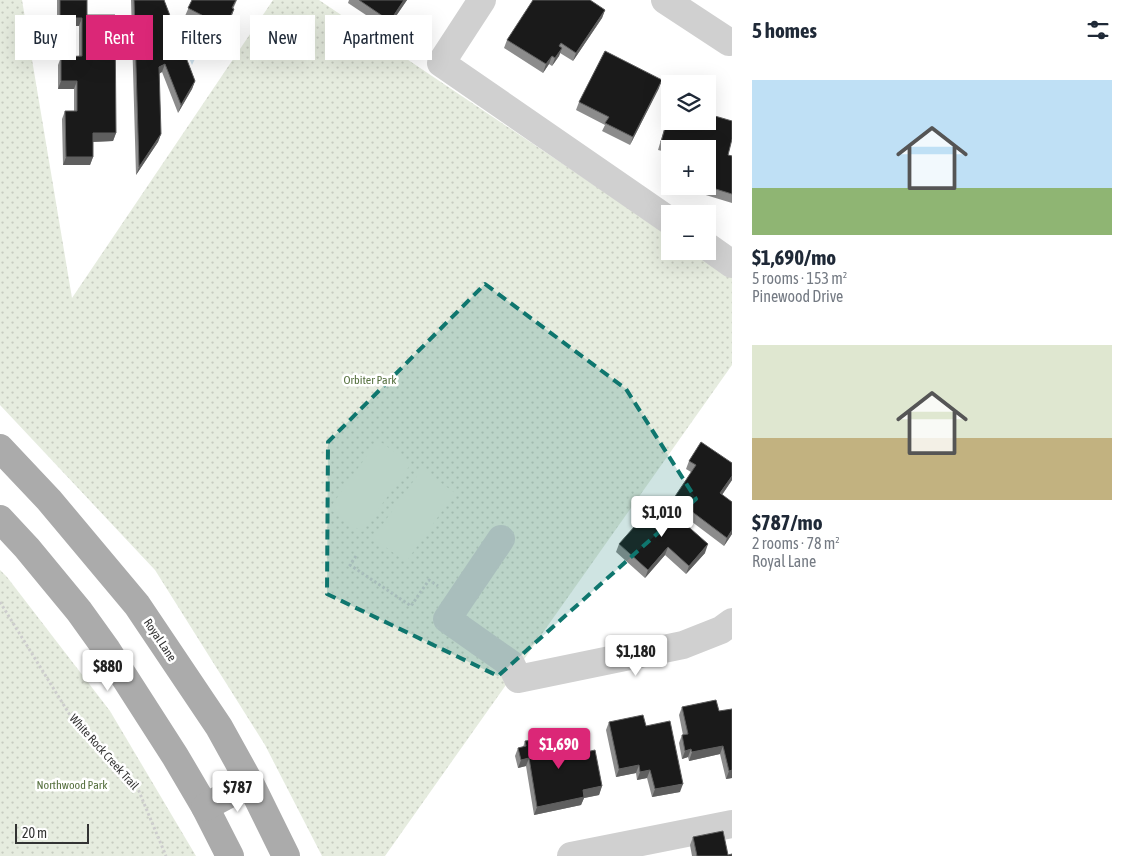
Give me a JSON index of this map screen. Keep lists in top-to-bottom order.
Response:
{
  "streets": {
    "main road": ["Royal Lane"],
    "path": ["White Rock Creek Trail"]
  },
  "parks": ["Orbiter Park", "Northwood Park"],
  "scale_bar": "20 m",
  "page": {
    "heading": "5 homes",
    "chip": [
      "Buy",
      "Rent",
      "Filters",
      "New",
      "Apartment"
    ],
    "list": [
      {
        "name": "$1,690/mo",
        "note": "5 rooms · 153 m² · Pinewood Drive"
      },
      {
        "name": "$787/mo",
        "note": "2 rooms · 78 m² · Royal Lane"
      }
    ],
    "map_buttons": ["+", "−"],
    "price": [
      "$1,010",
      "$1,180",
      "$880",
      "$1,690",
      "$787"
    ],
    "scale": "20 m"
  }
}
